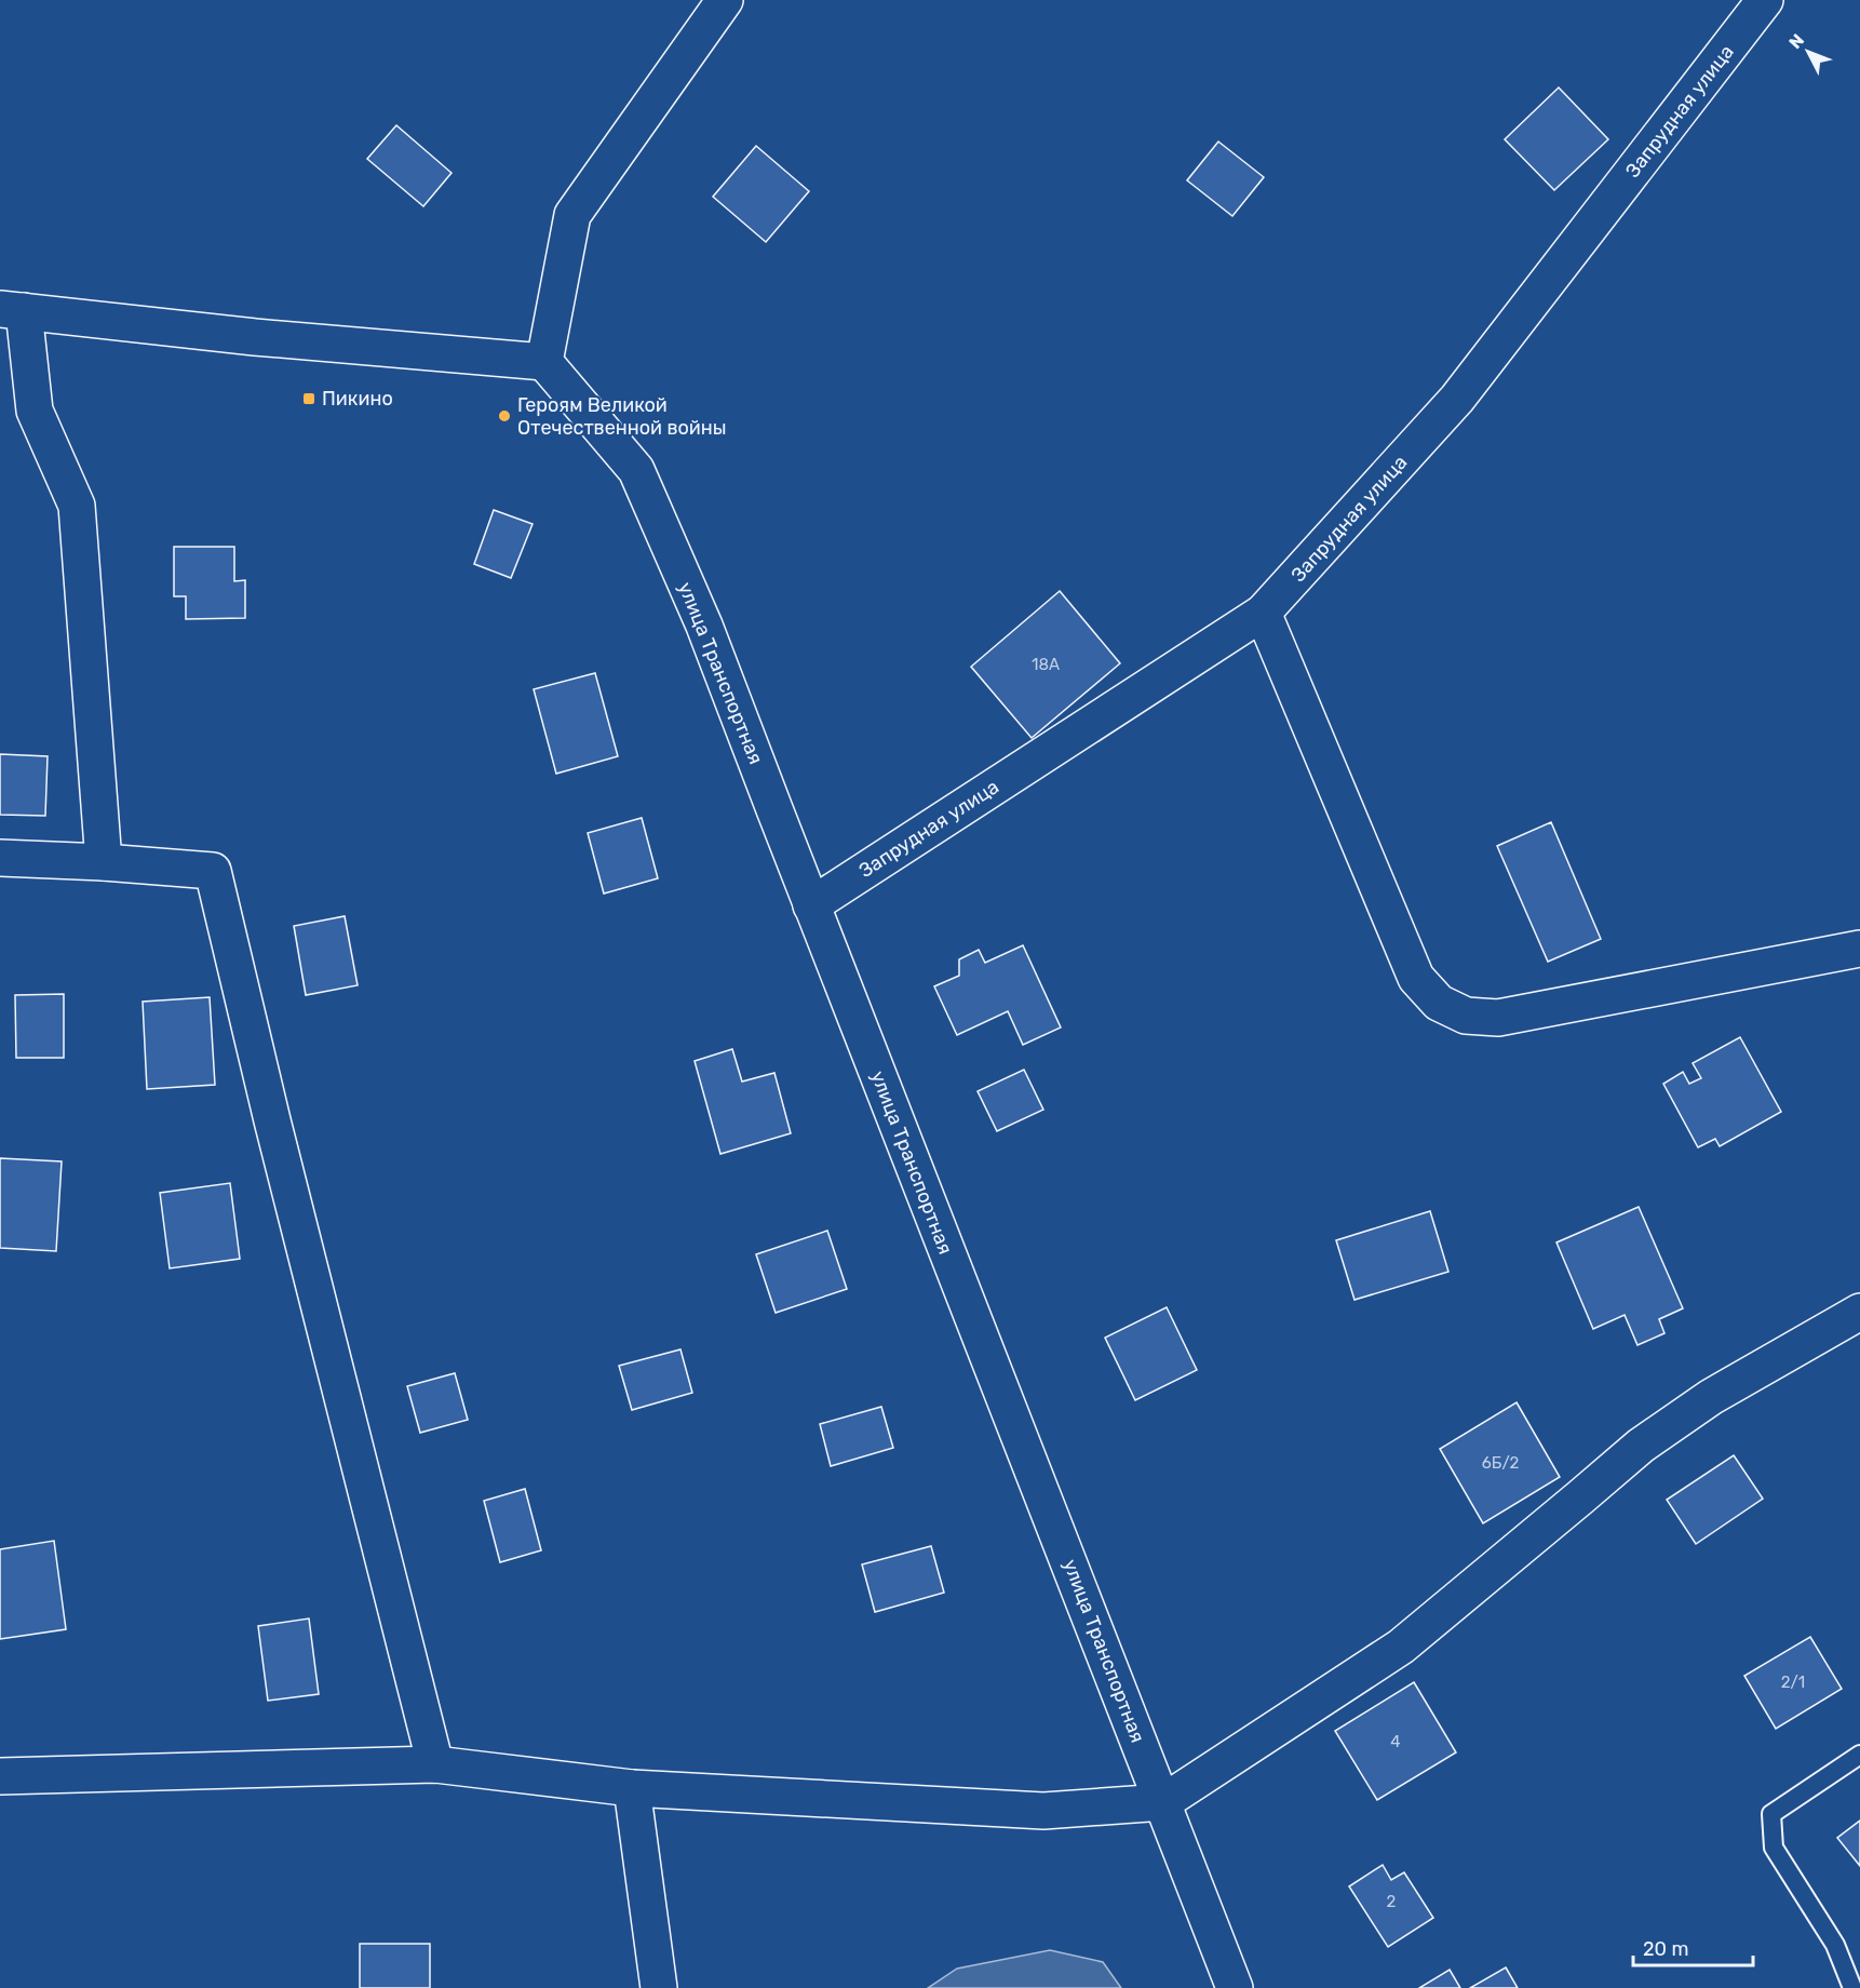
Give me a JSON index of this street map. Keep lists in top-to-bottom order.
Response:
{
  "streets": {
    "street": ["Запрудная улица", "улица Транспортная"]
  },
  "crossings": [
    ["Запрудная улица", "улица Транспортная"]
  ],
  "places": {
    "transit": ["Пикино"],
    "other": ["Героям Великой Отечественной войны"]
  },
  "house_numbers": [
    "18А",
    "6Б/2",
    "2/1",
    "4",
    "2"
  ],
  "scale_bar": "20 m",
  "north": "top left"
}
